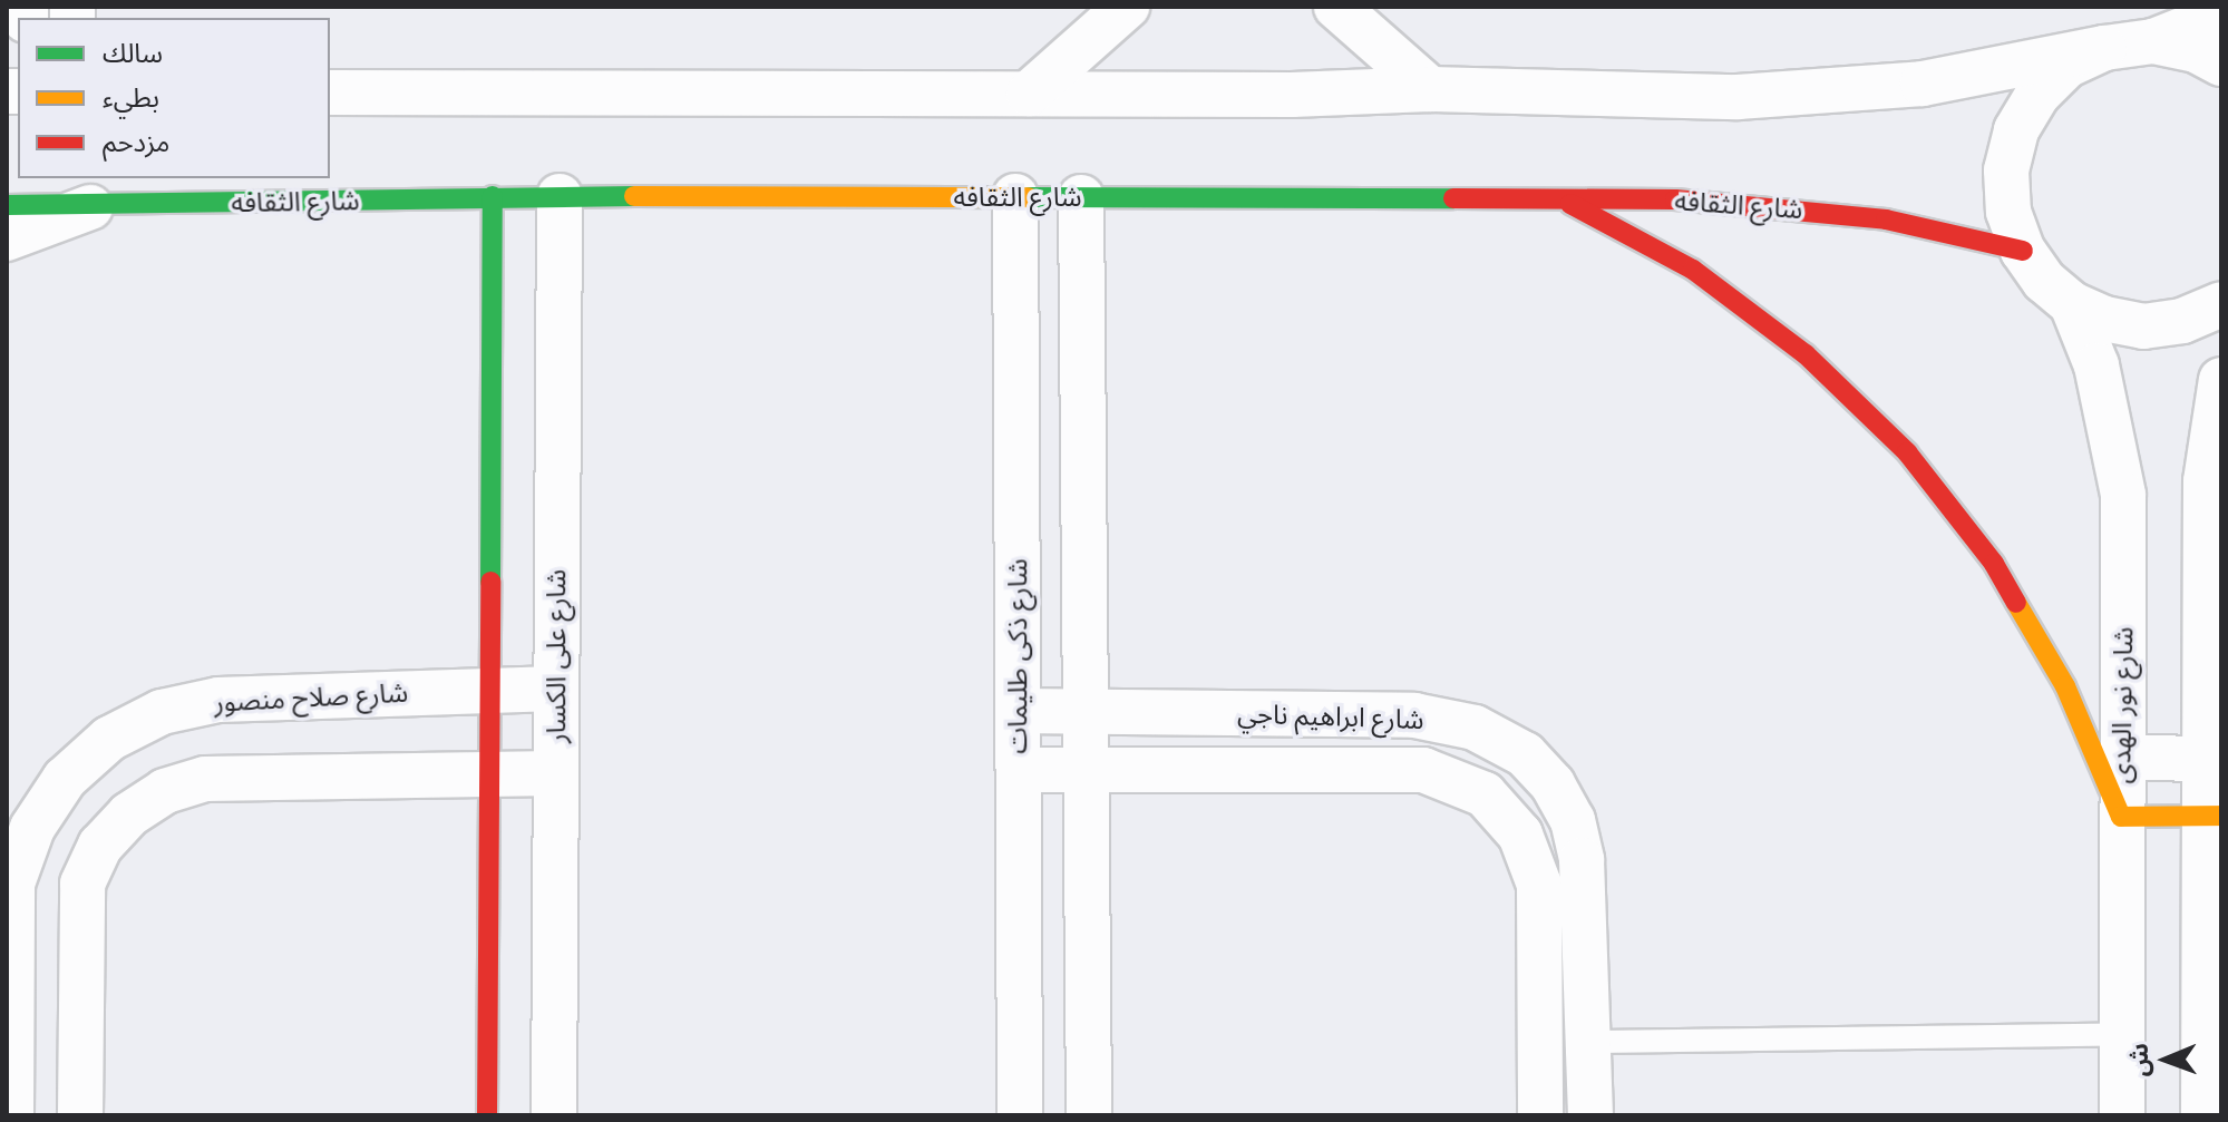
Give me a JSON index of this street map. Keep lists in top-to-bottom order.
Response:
{
  "streets": {
    "street": [
      "شارع الثقافه",
      "شارع على الكسار",
      "شارع ذكى طليمات",
      "شارع صلاح منصور",
      "شارع نور الهدى",
      "شارع ابراهيم ناجي"
    ]
  },
  "crossings": [
    ["شارع الثقافه", "شارع على الكسار"],
    ["شارع الثقافه", "شارع ذكى طليمات"],
    ["شارع على الكسار", "شارع صلاح منصور"],
    ["شارع ذكى طليمات", "شارع ابراهيم ناجي"]
  ],
  "legend": ["سالك", "بطيء", "مزدحم"],
  "north": "left"
}
